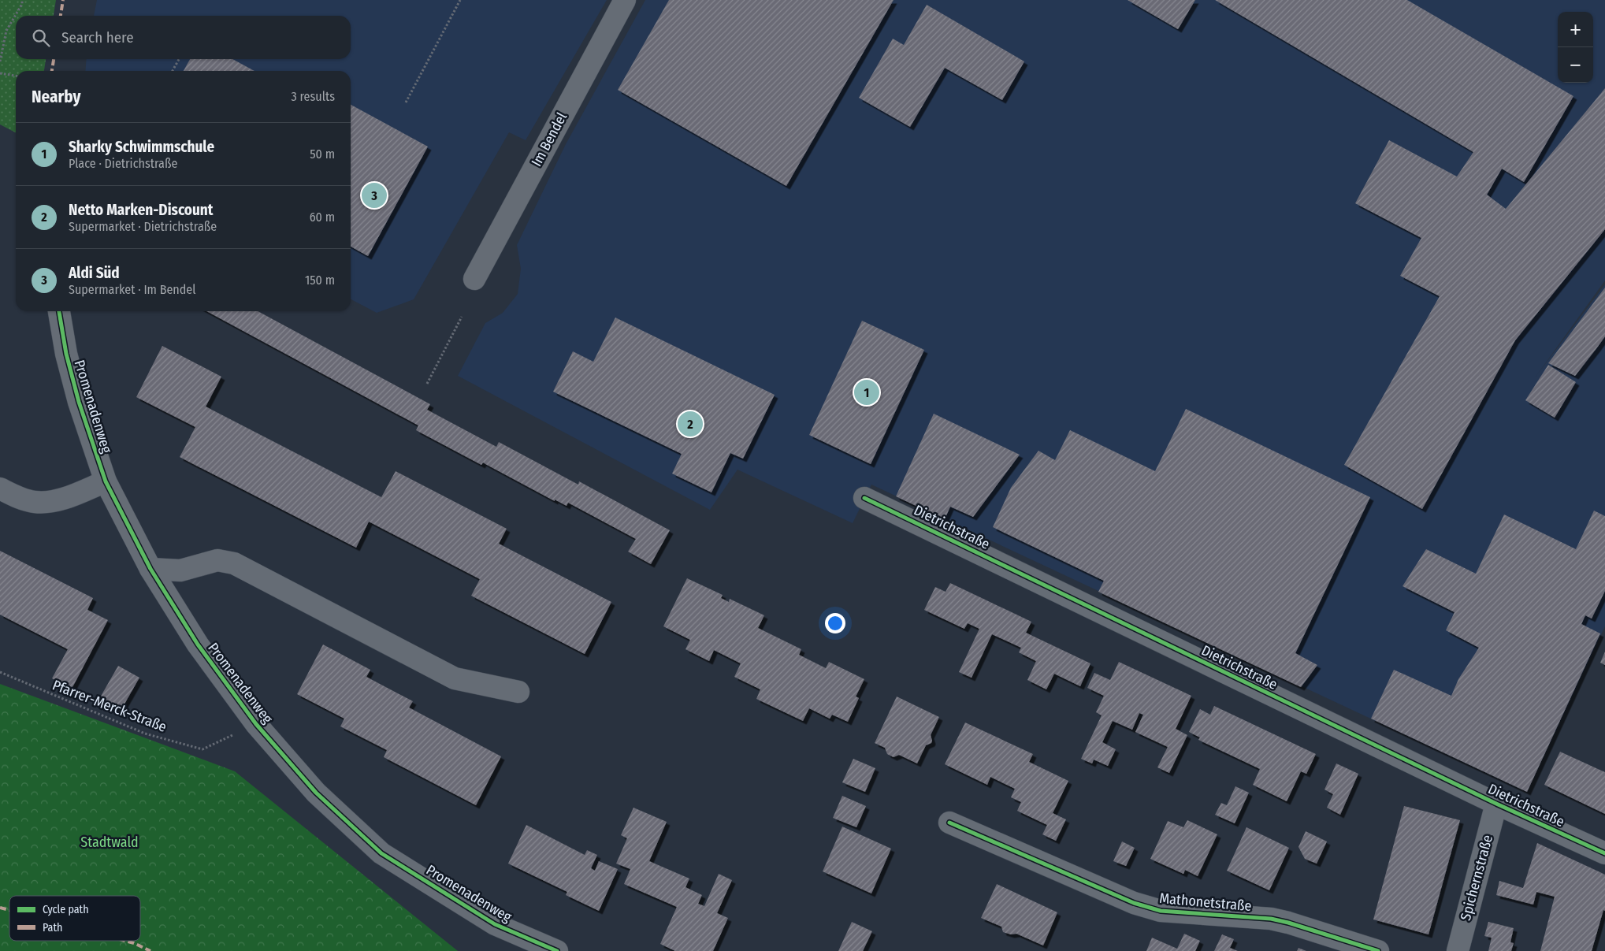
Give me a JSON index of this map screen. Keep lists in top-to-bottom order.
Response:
{
  "streets": {
    "street": [
      "Im Bendel",
      "Promenadenweg",
      "Dietrichstraße",
      "Spichernstraße",
      "Mathonetstraße"
    ],
    "path": ["Pfarrer-Merck-Straße"]
  },
  "crossings": [
    ["Promenadenweg", "Pfarrer-Merck-Straße"],
    ["Dietrichstraße", "Spichernstraße"]
  ],
  "parks": ["Stadtwald"],
  "legend": ["Cycle path", "Path"],
  "page": {
    "map_buttons": ["+", "−"],
    "search": "Search here",
    "heading": ["Nearby", "3 results"],
    "list": [
      {
        "mark": "1",
        "name": "Sharky Schwimmschule",
        "note": "Place · Dietrichstraße",
        "value": "50 m"
      },
      {
        "mark": "2",
        "name": "Netto Marken-Discount",
        "note": "Supermarket · Dietrichstraße",
        "value": "60 m"
      },
      {
        "mark": "3",
        "name": "Aldi Süd",
        "note": "Supermarket · Im Bendel",
        "value": "150 m"
      }
    ],
    "pins": ["3", "1", "2"]
  }
}
